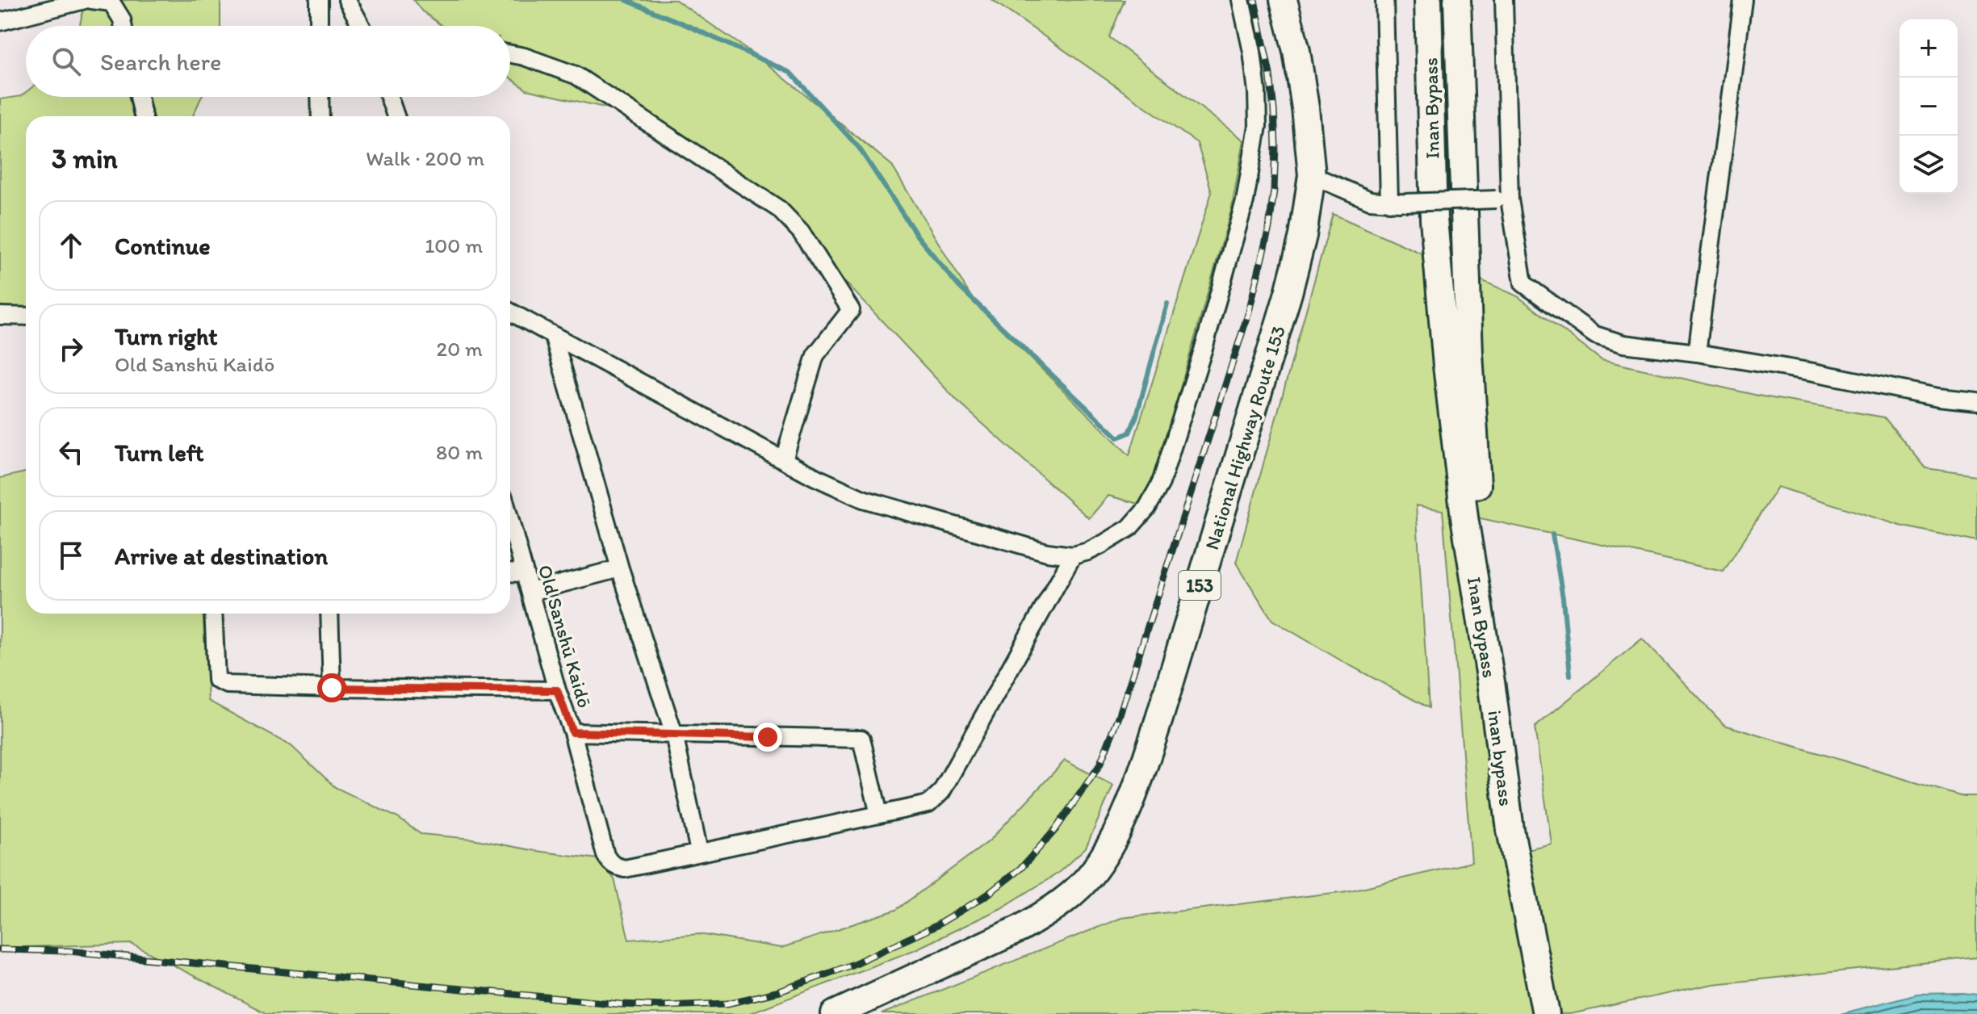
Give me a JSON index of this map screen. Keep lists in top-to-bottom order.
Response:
{
  "streets": {
    "highway": [
      "Inan Bypass",
      "National Highway Route 153",
      "153",
      "inan bypass"
    ],
    "street": ["Old Sanshū Kaidō"]
  },
  "crossings": [
    ["Inan Bypass", "inan bypass"]
  ],
  "page": {
    "map_buttons": ["+", "−"],
    "search": "Search here",
    "heading": ["3 min", "Walk · 200 m"],
    "list": [
      ["Continue", "100 m"],
      ["Turn right", "Old Sanshū Kaidō", "20 m"],
      ["Turn left", "80 m"],
      "Arrive at destination"
    ]
  }
}
